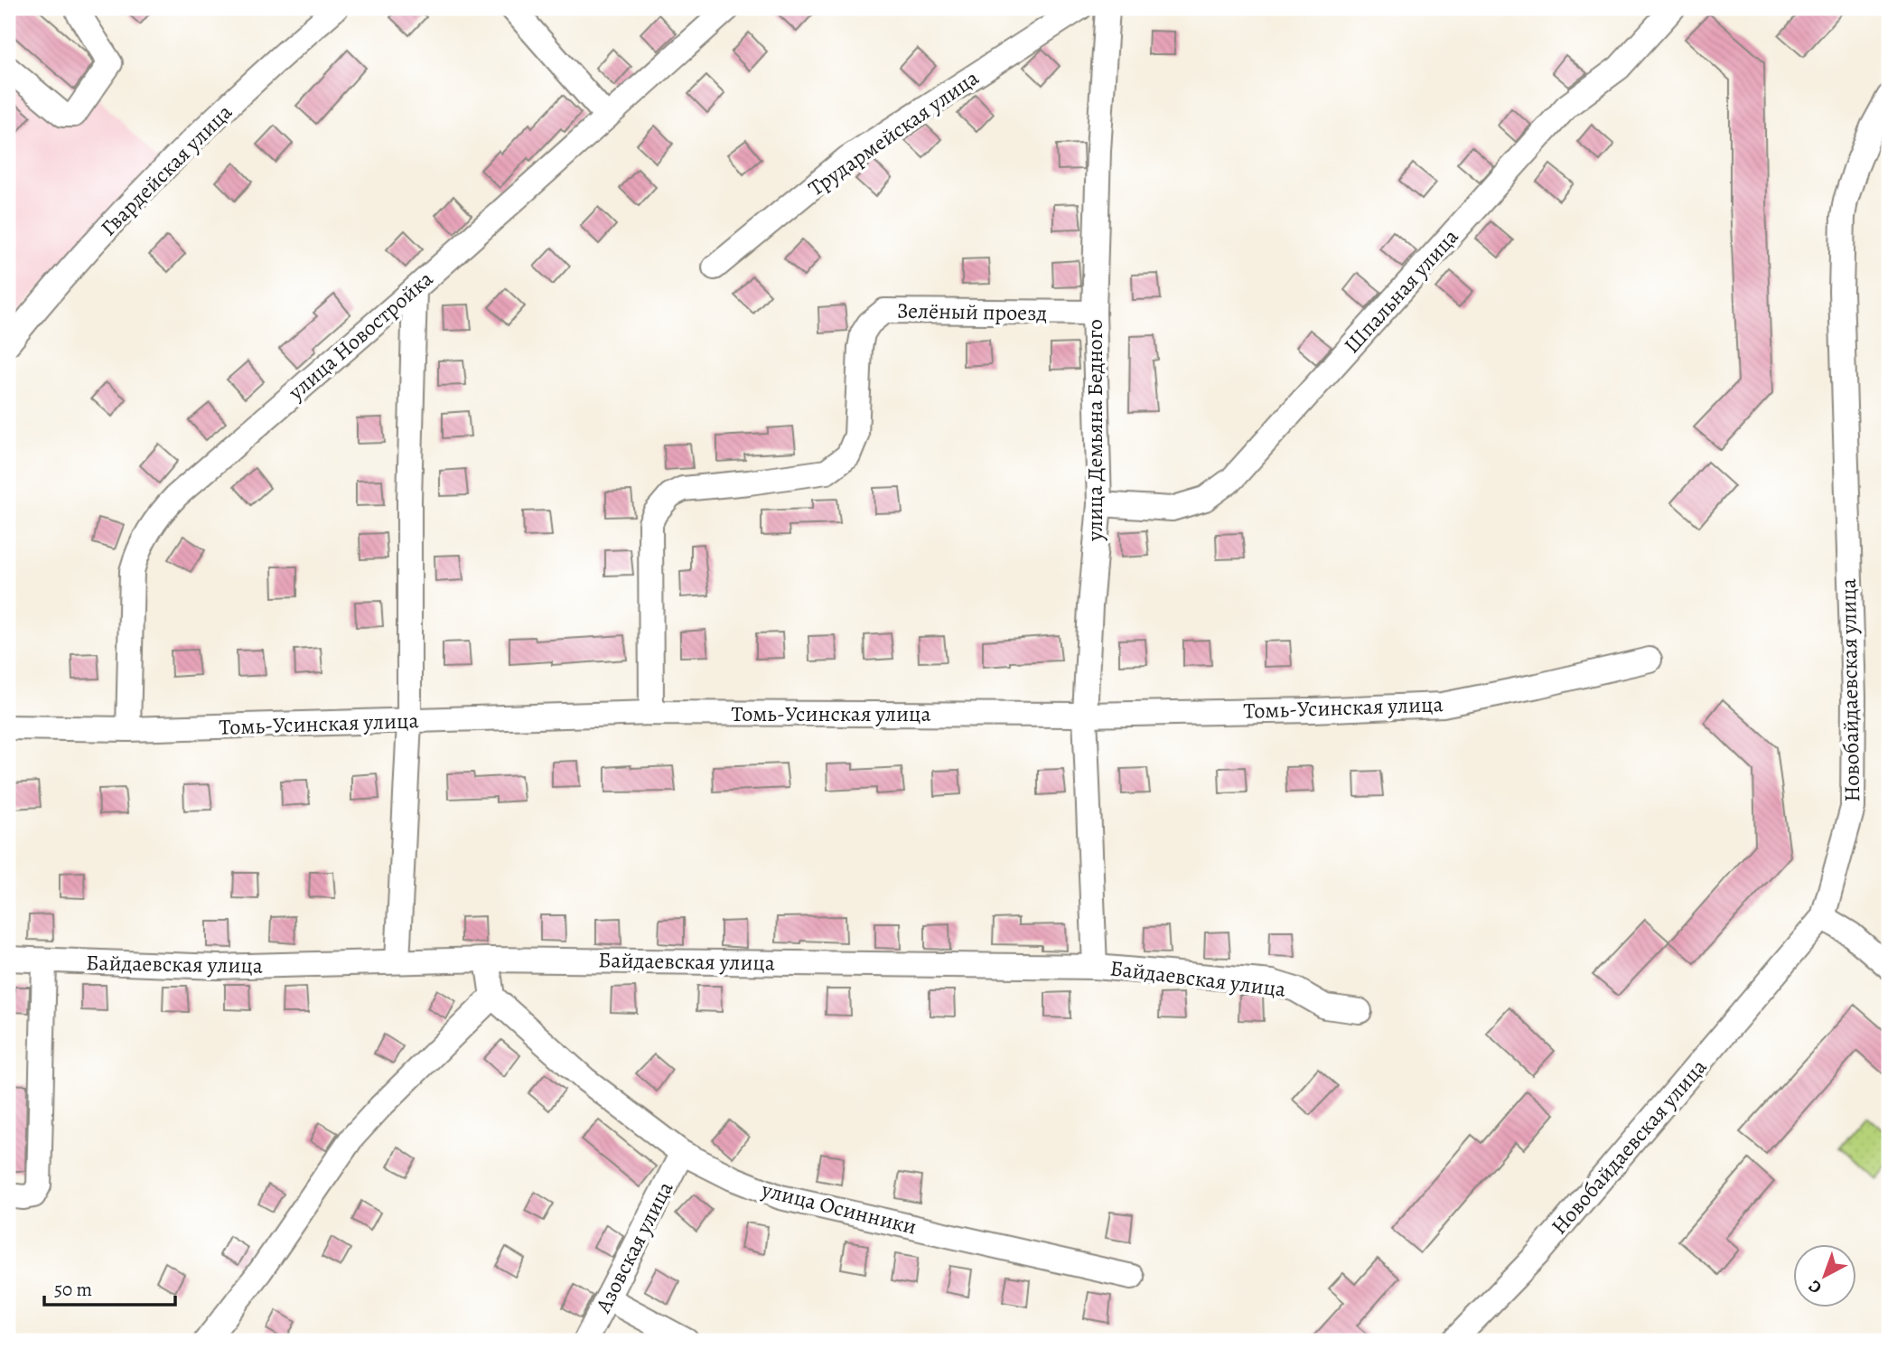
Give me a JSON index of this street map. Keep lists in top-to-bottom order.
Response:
{
  "streets": {
    "street": [
      "Трудармейская улица",
      "Гвардейская улица",
      "Шпальная улица",
      "Зелёный проезд",
      "улица Новостройка",
      "улица Демьяна Бедного",
      "Новобайдаевская улица",
      "Томь-Усинская улица",
      "Байдаевская улица",
      "улица Осинники",
      "Азовская улица"
    ]
  },
  "crossings": [
    ["Шпальная улица", "улица Демьяна Бедного"],
    ["Зелёный проезд", "улица Демьяна Бедного"],
    ["Зелёный проезд", "Томь-Усинская улица"],
    ["улица Новостройка", "Томь-Усинская улица"],
    ["улица Демьяна Бедного", "Томь-Усинская улица"],
    ["улица Демьяна Бедного", "Байдаевская улица"],
    ["улица Осинники", "Азовская улица"]
  ],
  "scale_bar": "50 m",
  "north": "bottom left"
}
